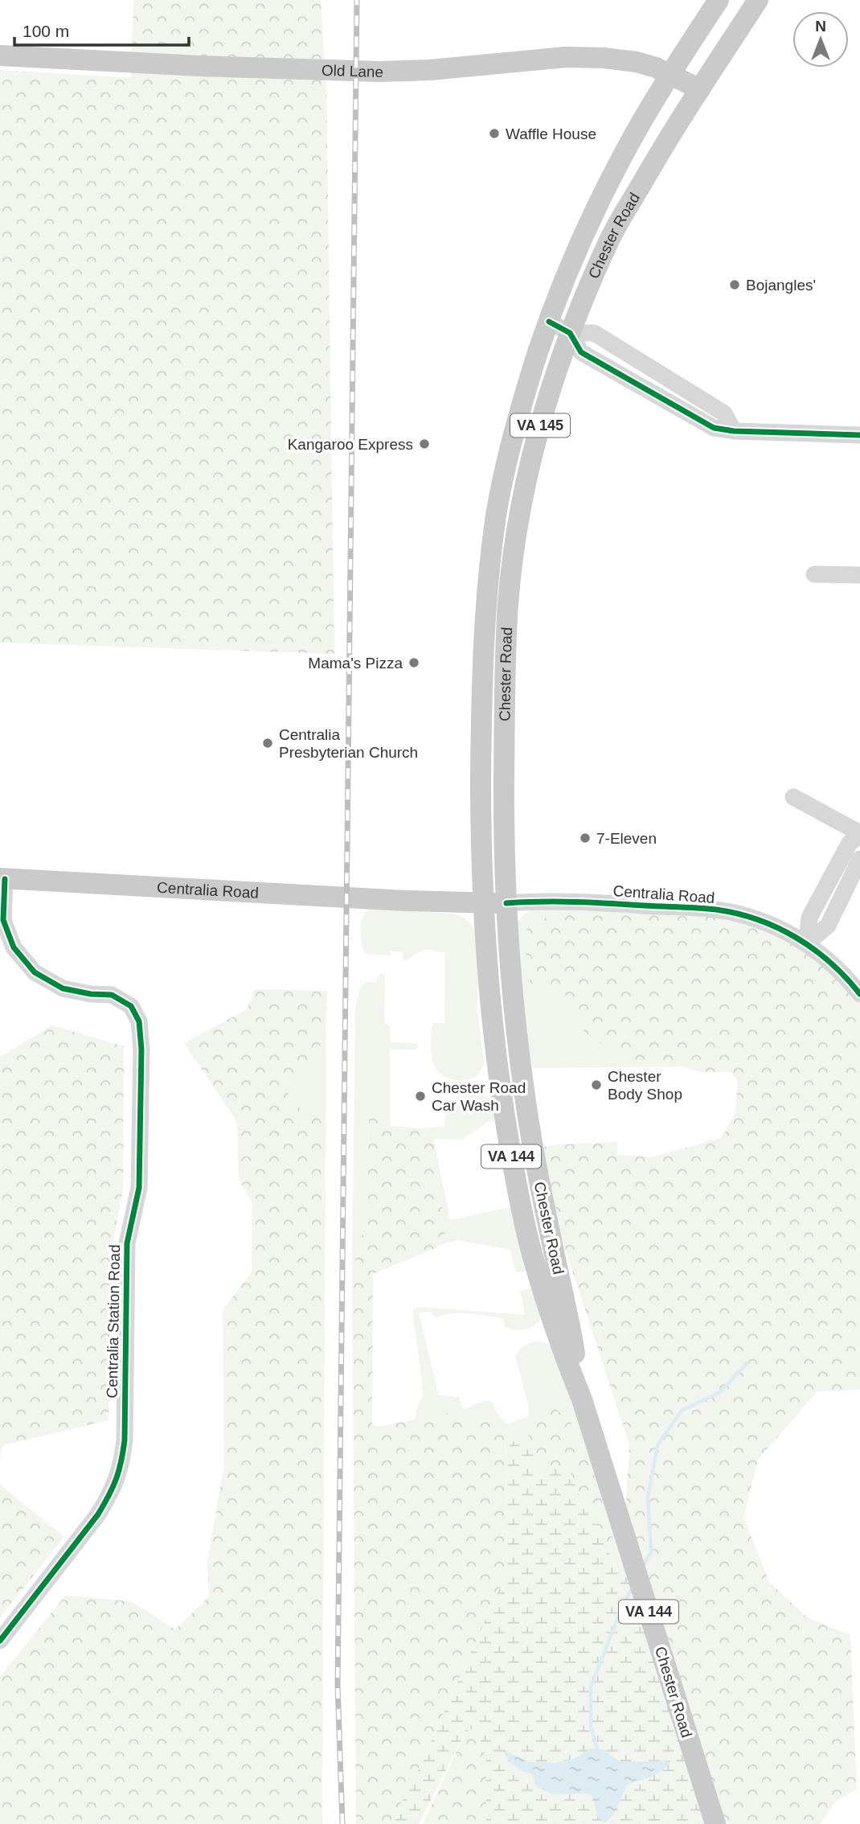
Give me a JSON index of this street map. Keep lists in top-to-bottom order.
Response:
{
  "streets": {
    "main road": [
      "Old Lane",
      "Chester Road",
      "VA 145",
      "Centralia Road",
      "VA 144"
    ],
    "street": ["Centralia Station Road"]
  },
  "crossings": [
    ["Old Lane", "Chester Road"],
    ["Chester Road", "Centralia Road"],
    ["Centralia Road", "Centralia Station Road"]
  ],
  "places": [
    "Waffle House",
    "Bojangles'",
    "Kangaroo Express",
    "Mama's Pizza",
    "Centralia Presbyterian Church",
    "7-Eleven",
    "Chester Body Shop",
    "Chester Road Car Wash"
  ],
  "scale_bar": "100 m",
  "north": "top"
}
